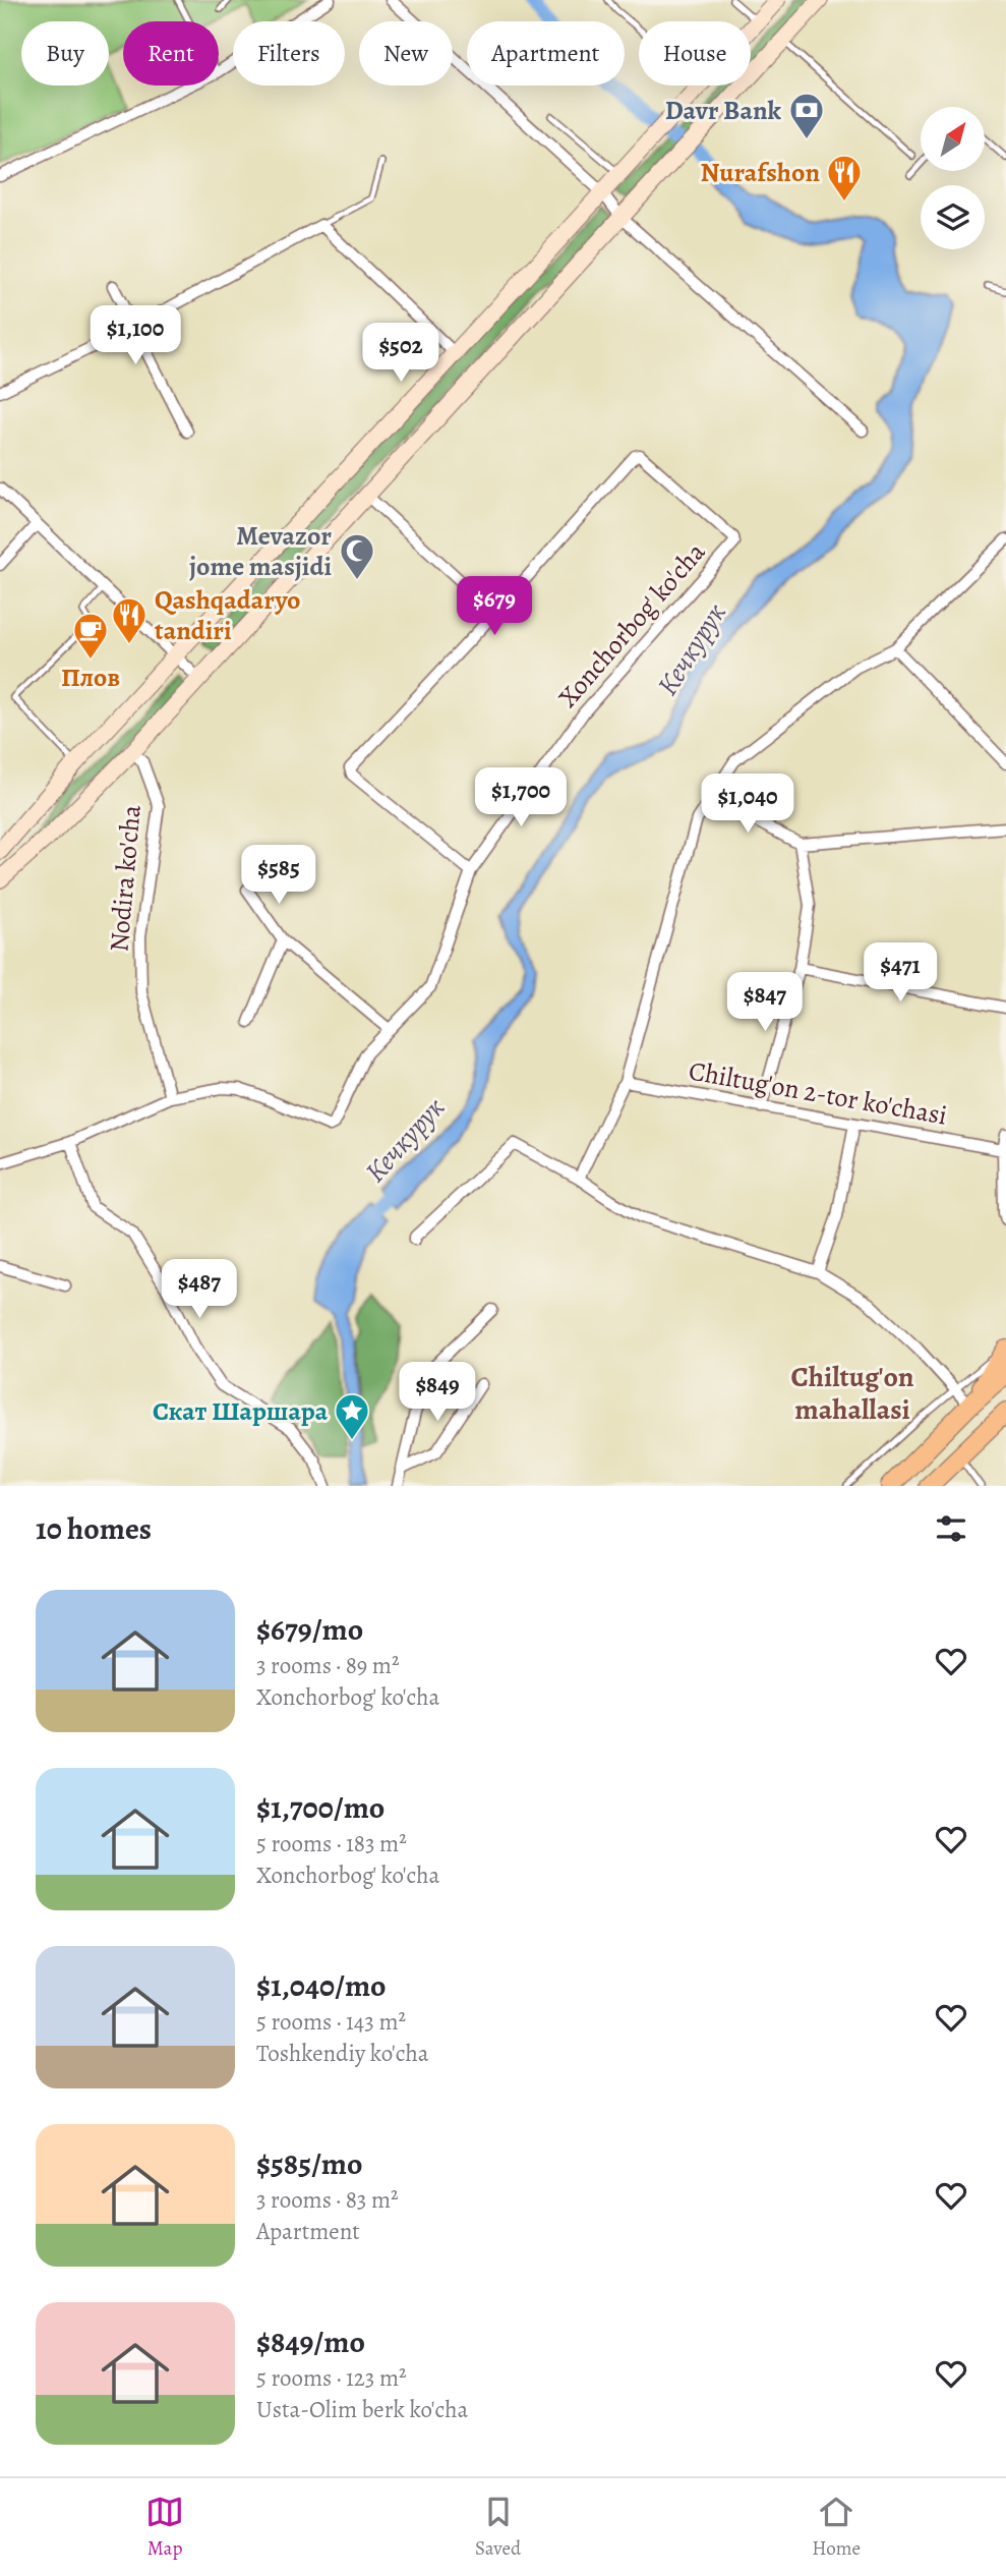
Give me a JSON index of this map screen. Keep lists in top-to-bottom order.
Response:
{
  "streets": {
    "street": ["Xonchorbog' ko'cha", "Nodira ko'cha", "Chiltug'on 2-tor ko'chasi"]
  },
  "crossings": [
    ["Xonchorbog' ko'cha", "Nodira ko'cha"]
  ],
  "districts": ["Chiltug'on mahallasi"],
  "water": ["Кечкурук"],
  "places": {
    "bank": ["Davr Bank"],
    "restaurant": ["Nurafshon", "Qashqadaryo tandiri"],
    "mosque": ["Mevazor jome masjidi"],
    "cafe": ["Плов"],
    "place": ["Скат Шаршара"]
  },
  "north": "top right",
  "page": {
    "chip": [
      "Buy",
      "Rent",
      "Filters",
      "New",
      "Apartment",
      "House"
    ],
    "price": [
      "$1,100",
      "$502",
      "$679",
      "$1,700",
      "$1,040",
      "$585",
      "$471",
      "$847",
      "$487",
      "$849"
    ],
    "heading": "10 homes",
    "list": [
      {
        "name": "$679/mo",
        "note": "3 rooms · 89 m² · Xonchorbog' ko'cha"
      },
      {
        "name": "$1,700/mo",
        "note": "5 rooms · 183 m² · Xonchorbog' ko'cha"
      },
      {
        "name": "$1,040/mo",
        "note": "5 rooms · 143 m² · Toshkendiy ko'cha"
      },
      {
        "name": "$585/mo",
        "note": "3 rooms · 83 m² · Apartment"
      },
      {
        "name": "$849/mo",
        "note": "5 rooms · 123 m² · Usta-Olim berk ko'cha"
      }
    ],
    "tabs": ["Map", "Saved", "Home"]
  }
}
